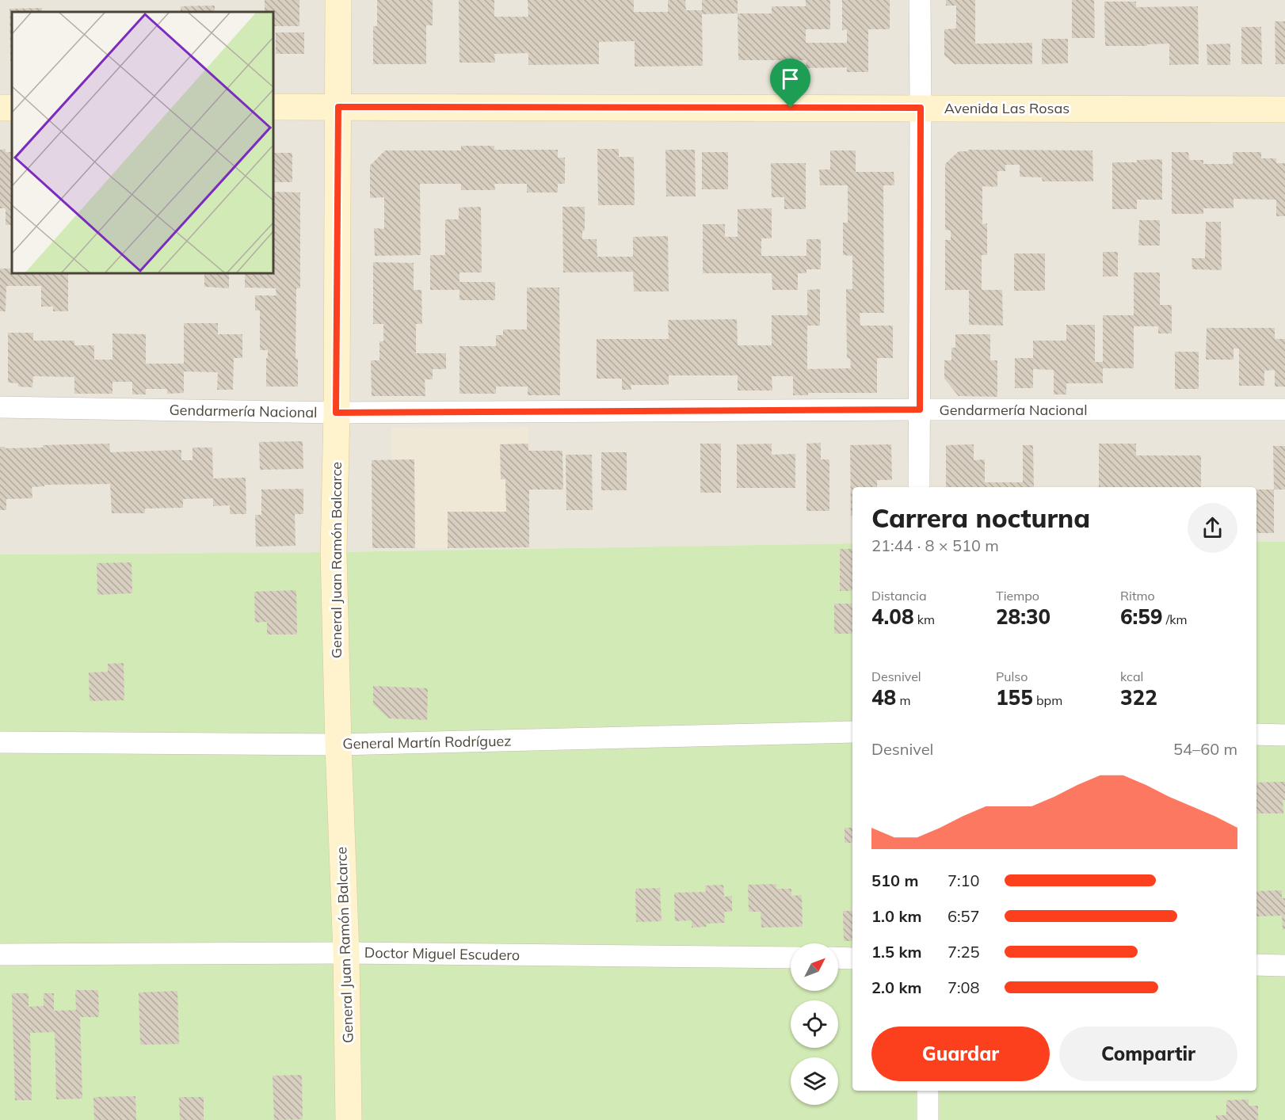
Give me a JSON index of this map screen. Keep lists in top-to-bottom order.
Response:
{
  "streets": {
    "street": [
      "Avenida Las Rosas",
      "Gendarmería Nacional",
      "General Juan Ramón Balcarce",
      "General Martín Rodríguez",
      "Doctor Miguel Escudero"
    ]
  },
  "crossings": [
    ["Avenida Las Rosas", "General Juan Ramón Balcarce"],
    ["Gendarmería Nacional", "General Juan Ramón Balcarce"],
    ["General Juan Ramón Balcarce", "General Martín Rodríguez"],
    ["General Juan Ramón Balcarce", "Doctor Miguel Escudero"]
  ],
  "north": "top right",
  "page": {
    "heading": ["Carrera nocturna", "21:44 · 8 × 510 m"],
    "stats": [
      ["Distancia", "4.08 km"],
      ["Tiempo", "28:30"],
      ["Ritmo", "6:59 /km"],
      ["Desnivel", "48 m"],
      ["Pulso", "155 bpm"],
      ["kcal", "322"]
    ],
    "chart": ["Desnivel", "54–60 m"],
    "list": [
      {
        "name": "510 m",
        "note": "7:10"
      },
      {
        "name": "1.0 km",
        "note": "6:57"
      },
      {
        "name": "1.5 km",
        "note": "7:25"
      },
      {
        "name": "2.0 km",
        "note": "7:08"
      }
    ],
    "buttons": ["Guardar", "Compartir"]
  }
}
